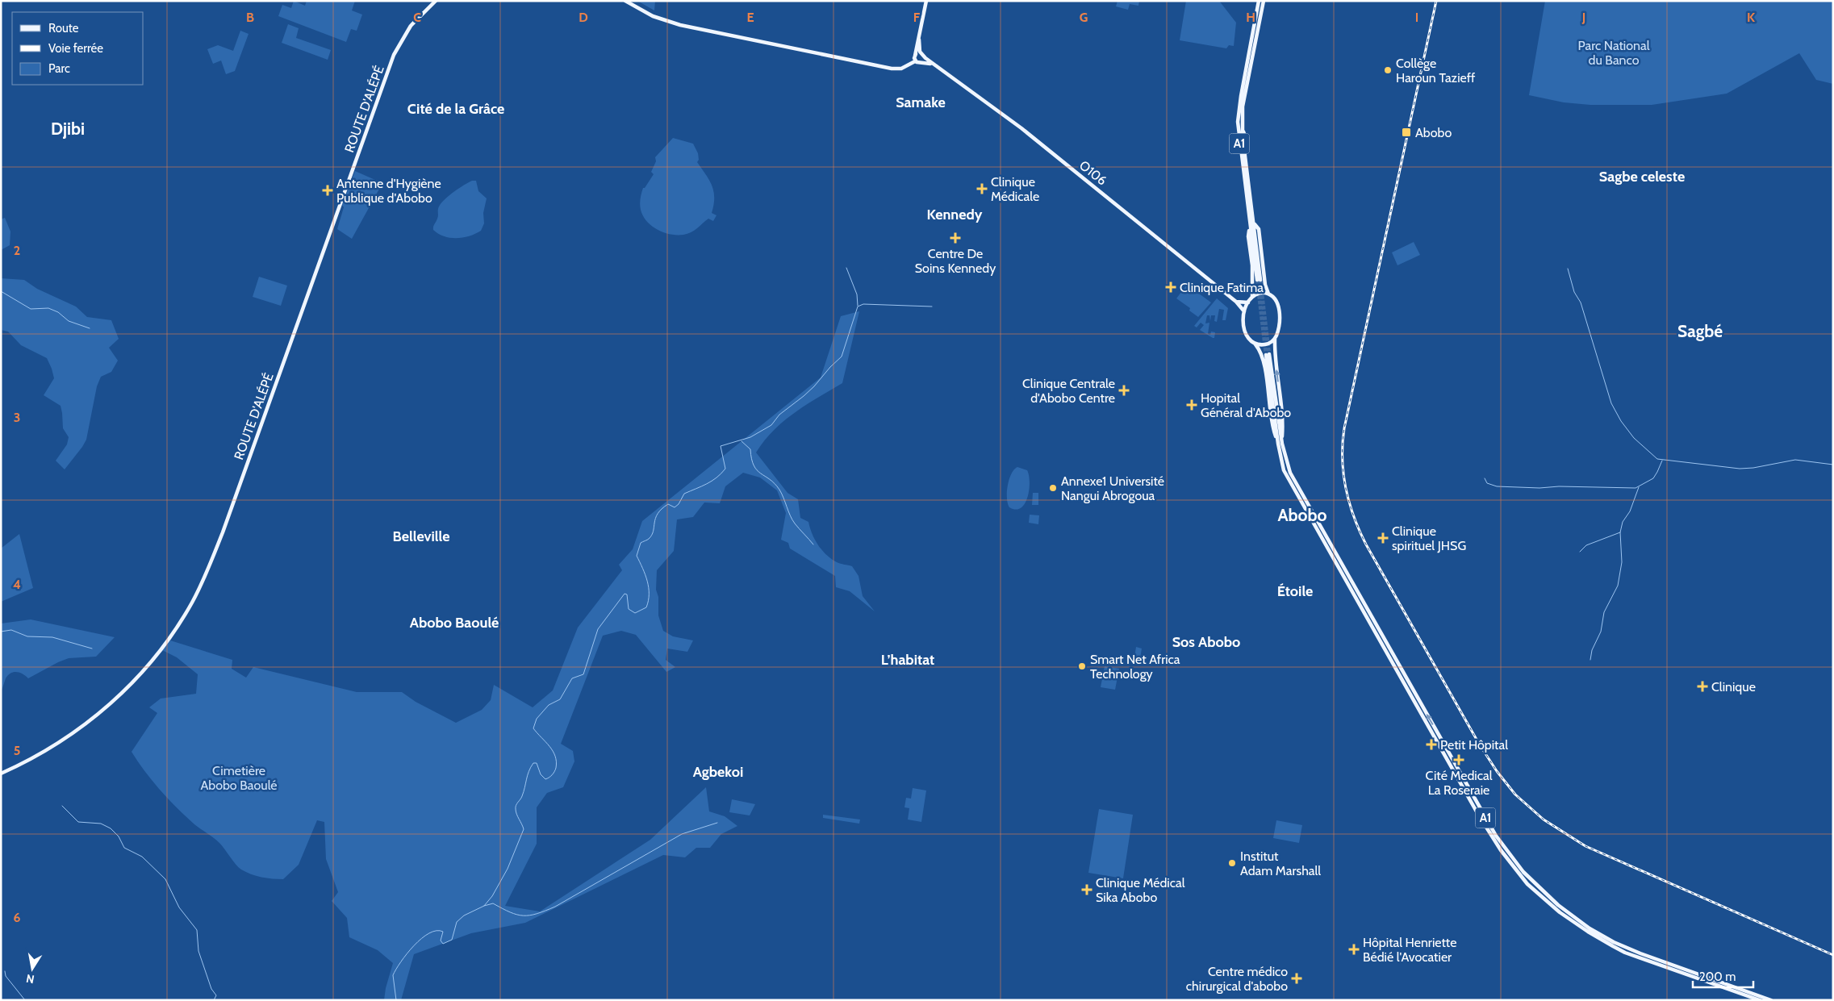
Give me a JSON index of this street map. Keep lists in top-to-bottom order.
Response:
{
  "streets": {
    "main road": ["ROUTE D'ALÉPÉ", "A1", "O106"]
  },
  "districts": [
    "Samake",
    "Cité de la Grâce",
    "Djibi",
    "Sagbe celeste",
    "Kennedy",
    "Sagbé",
    "Abobo",
    "Belleville",
    "Étoile",
    "Abobo Baoulé",
    "Sos Abobo",
    "L’habitat",
    "Agbekoi"
  ],
  "parks": ["Parc National du Banco", "Cimetière Abobo Baoulé"],
  "places": {
    "other": [
      "Collège Haroun Tazieff",
      "Annexe1 Université Nangui Abrogoua",
      "Smart Net Africa Technology",
      "Institut Adam Marshall"
    ],
    "transit": ["Abobo"],
    "health": [
      "Clinique Médicale",
      "Antenne d'Hygiène Publique d'Abobo",
      "Centre De Soins Kennedy",
      "Clinique Fatima",
      "Clinique Centrale d'Abobo Centre",
      "Hopital Général d'Abobo",
      "Clinique spirituel JHSG",
      "Clinique",
      "Petit Hôpital",
      "Cité Medical La Roseraie",
      "Clinique Médical Sika Abobo",
      "Hôpital Henriette Bédié l'Avocatier",
      "Centre médico chirurgical d'abobo"
    ]
  },
  "legend": ["Route", "Voie ferrée", "Parc"],
  "scale_bar": "200 m",
  "north": "bottom",
  "grid": {
    "columns": [
      "B",
      "C",
      "D",
      "E",
      "F",
      "G",
      "H",
      "I",
      "J",
      "K"
    ],
    "rows": [
      "2",
      "3",
      "4",
      "5",
      "6"
    ]
  }
}
